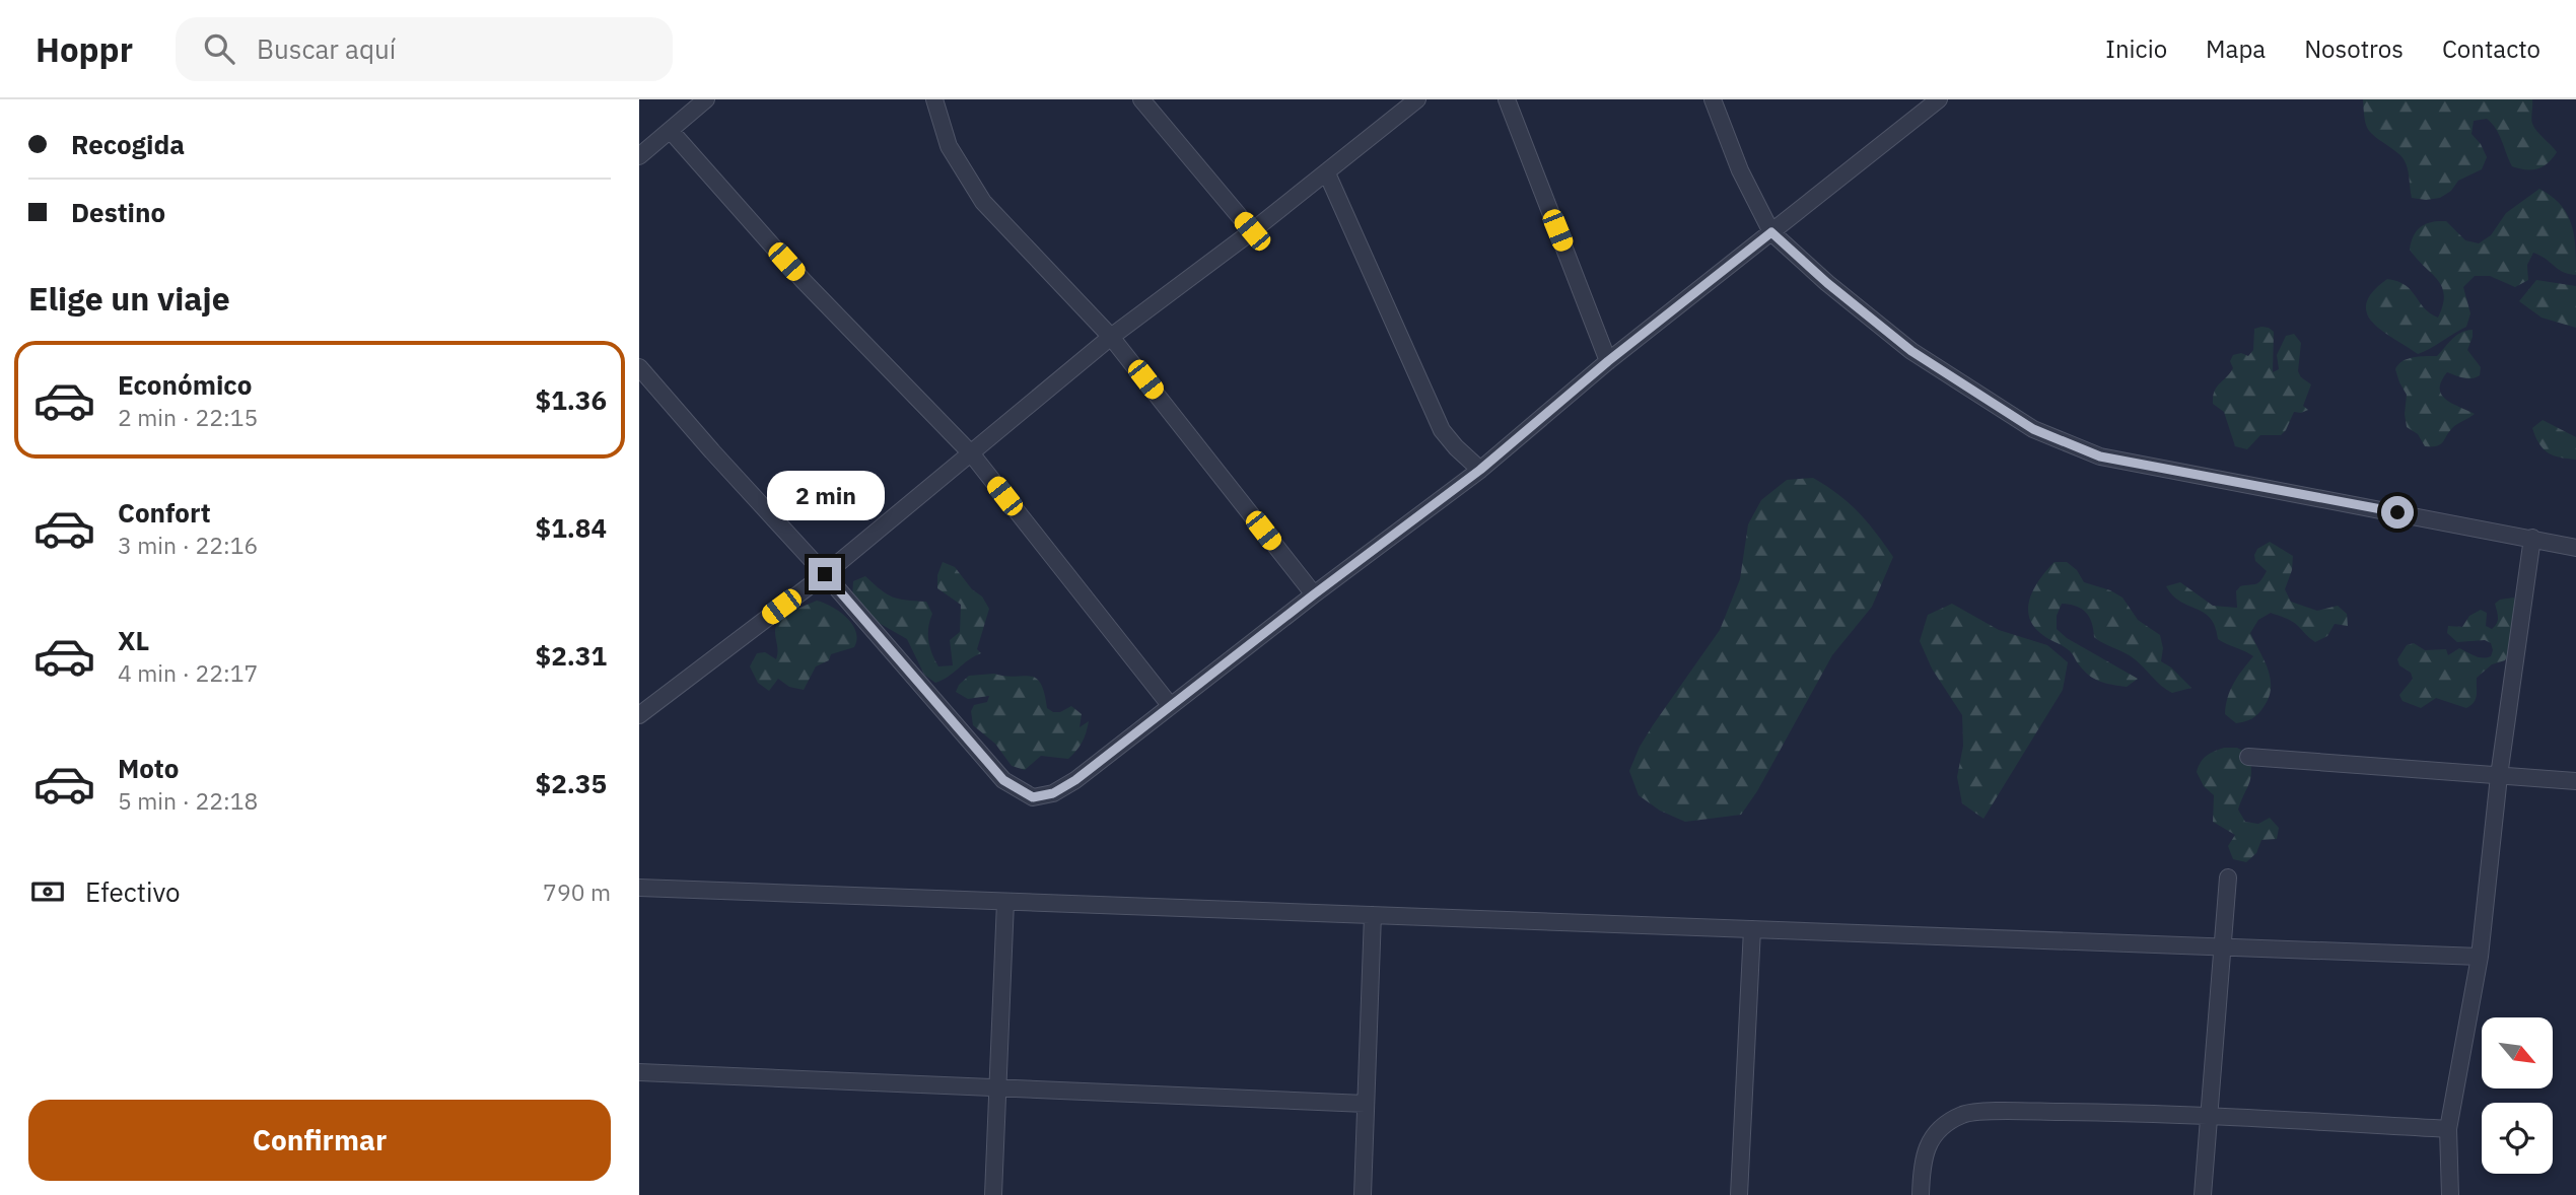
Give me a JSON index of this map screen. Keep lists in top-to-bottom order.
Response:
{
  "north": "bottom right",
  "page": {
    "header": "Hoppr",
    "search": "Buscar aquí",
    "nav": [
      "Inicio",
      "Mapa",
      "Nosotros",
      "Contacto"
    ],
    "banner": ["Recogida", "Destino"],
    "heading": "Elige un viaje",
    "list": [
      {
        "name": "Económico",
        "note": "2 min · 22:15",
        "value": "$1.36"
      },
      {
        "name": "Confort",
        "note": "3 min · 22:16",
        "value": "$1.84"
      },
      {
        "name": "XL",
        "note": "4 min · 22:17",
        "value": "$2.31"
      },
      {
        "name": "Moto",
        "note": "5 min · 22:18",
        "value": "$2.35"
      }
    ],
    "bubble": "2 min",
    "pay": ["Efectivo", "790 m"],
    "buttons": "Confirmar"
  }
}
